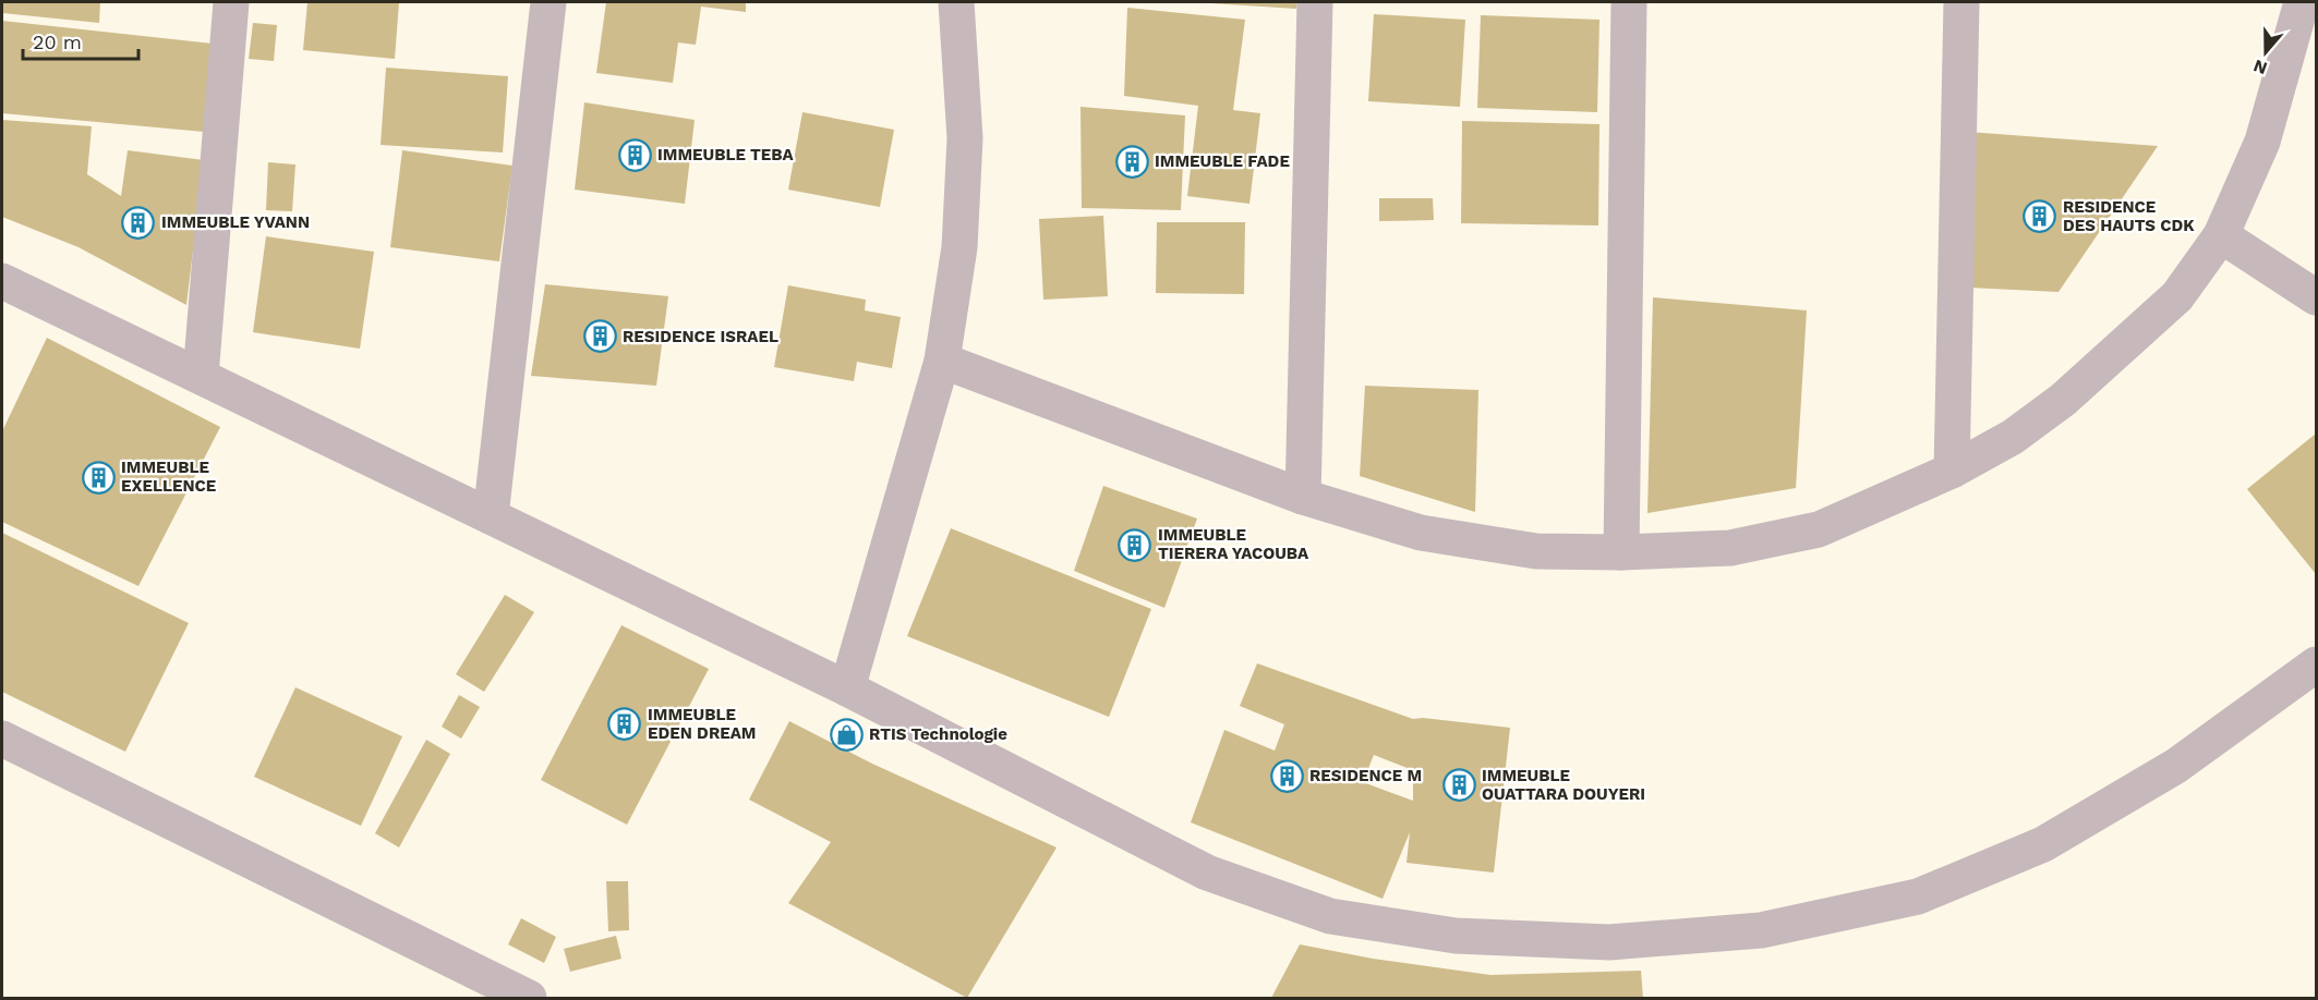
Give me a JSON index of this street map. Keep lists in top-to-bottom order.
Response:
{
  "places": {
    "building": [
      "IMMEUBLE TEBA",
      "IMMEUBLE FADE",
      "RESIDENCE DES HAUTS CDK",
      "IMMEUBLE YVANN",
      "RESIDENCE ISRAEL",
      "IMMEUBLE EXELLENCE",
      "IMMEUBLE TIERERA YACOUBA",
      "IMMEUBLE EDEN DREAM",
      "RESIDENCE M",
      "IMMEUBLE OUATTARA DOUYERI"
    ],
    "shop": ["RTIS Technologie"]
  },
  "scale_bar": "20 m",
  "north": "bottom"
}
